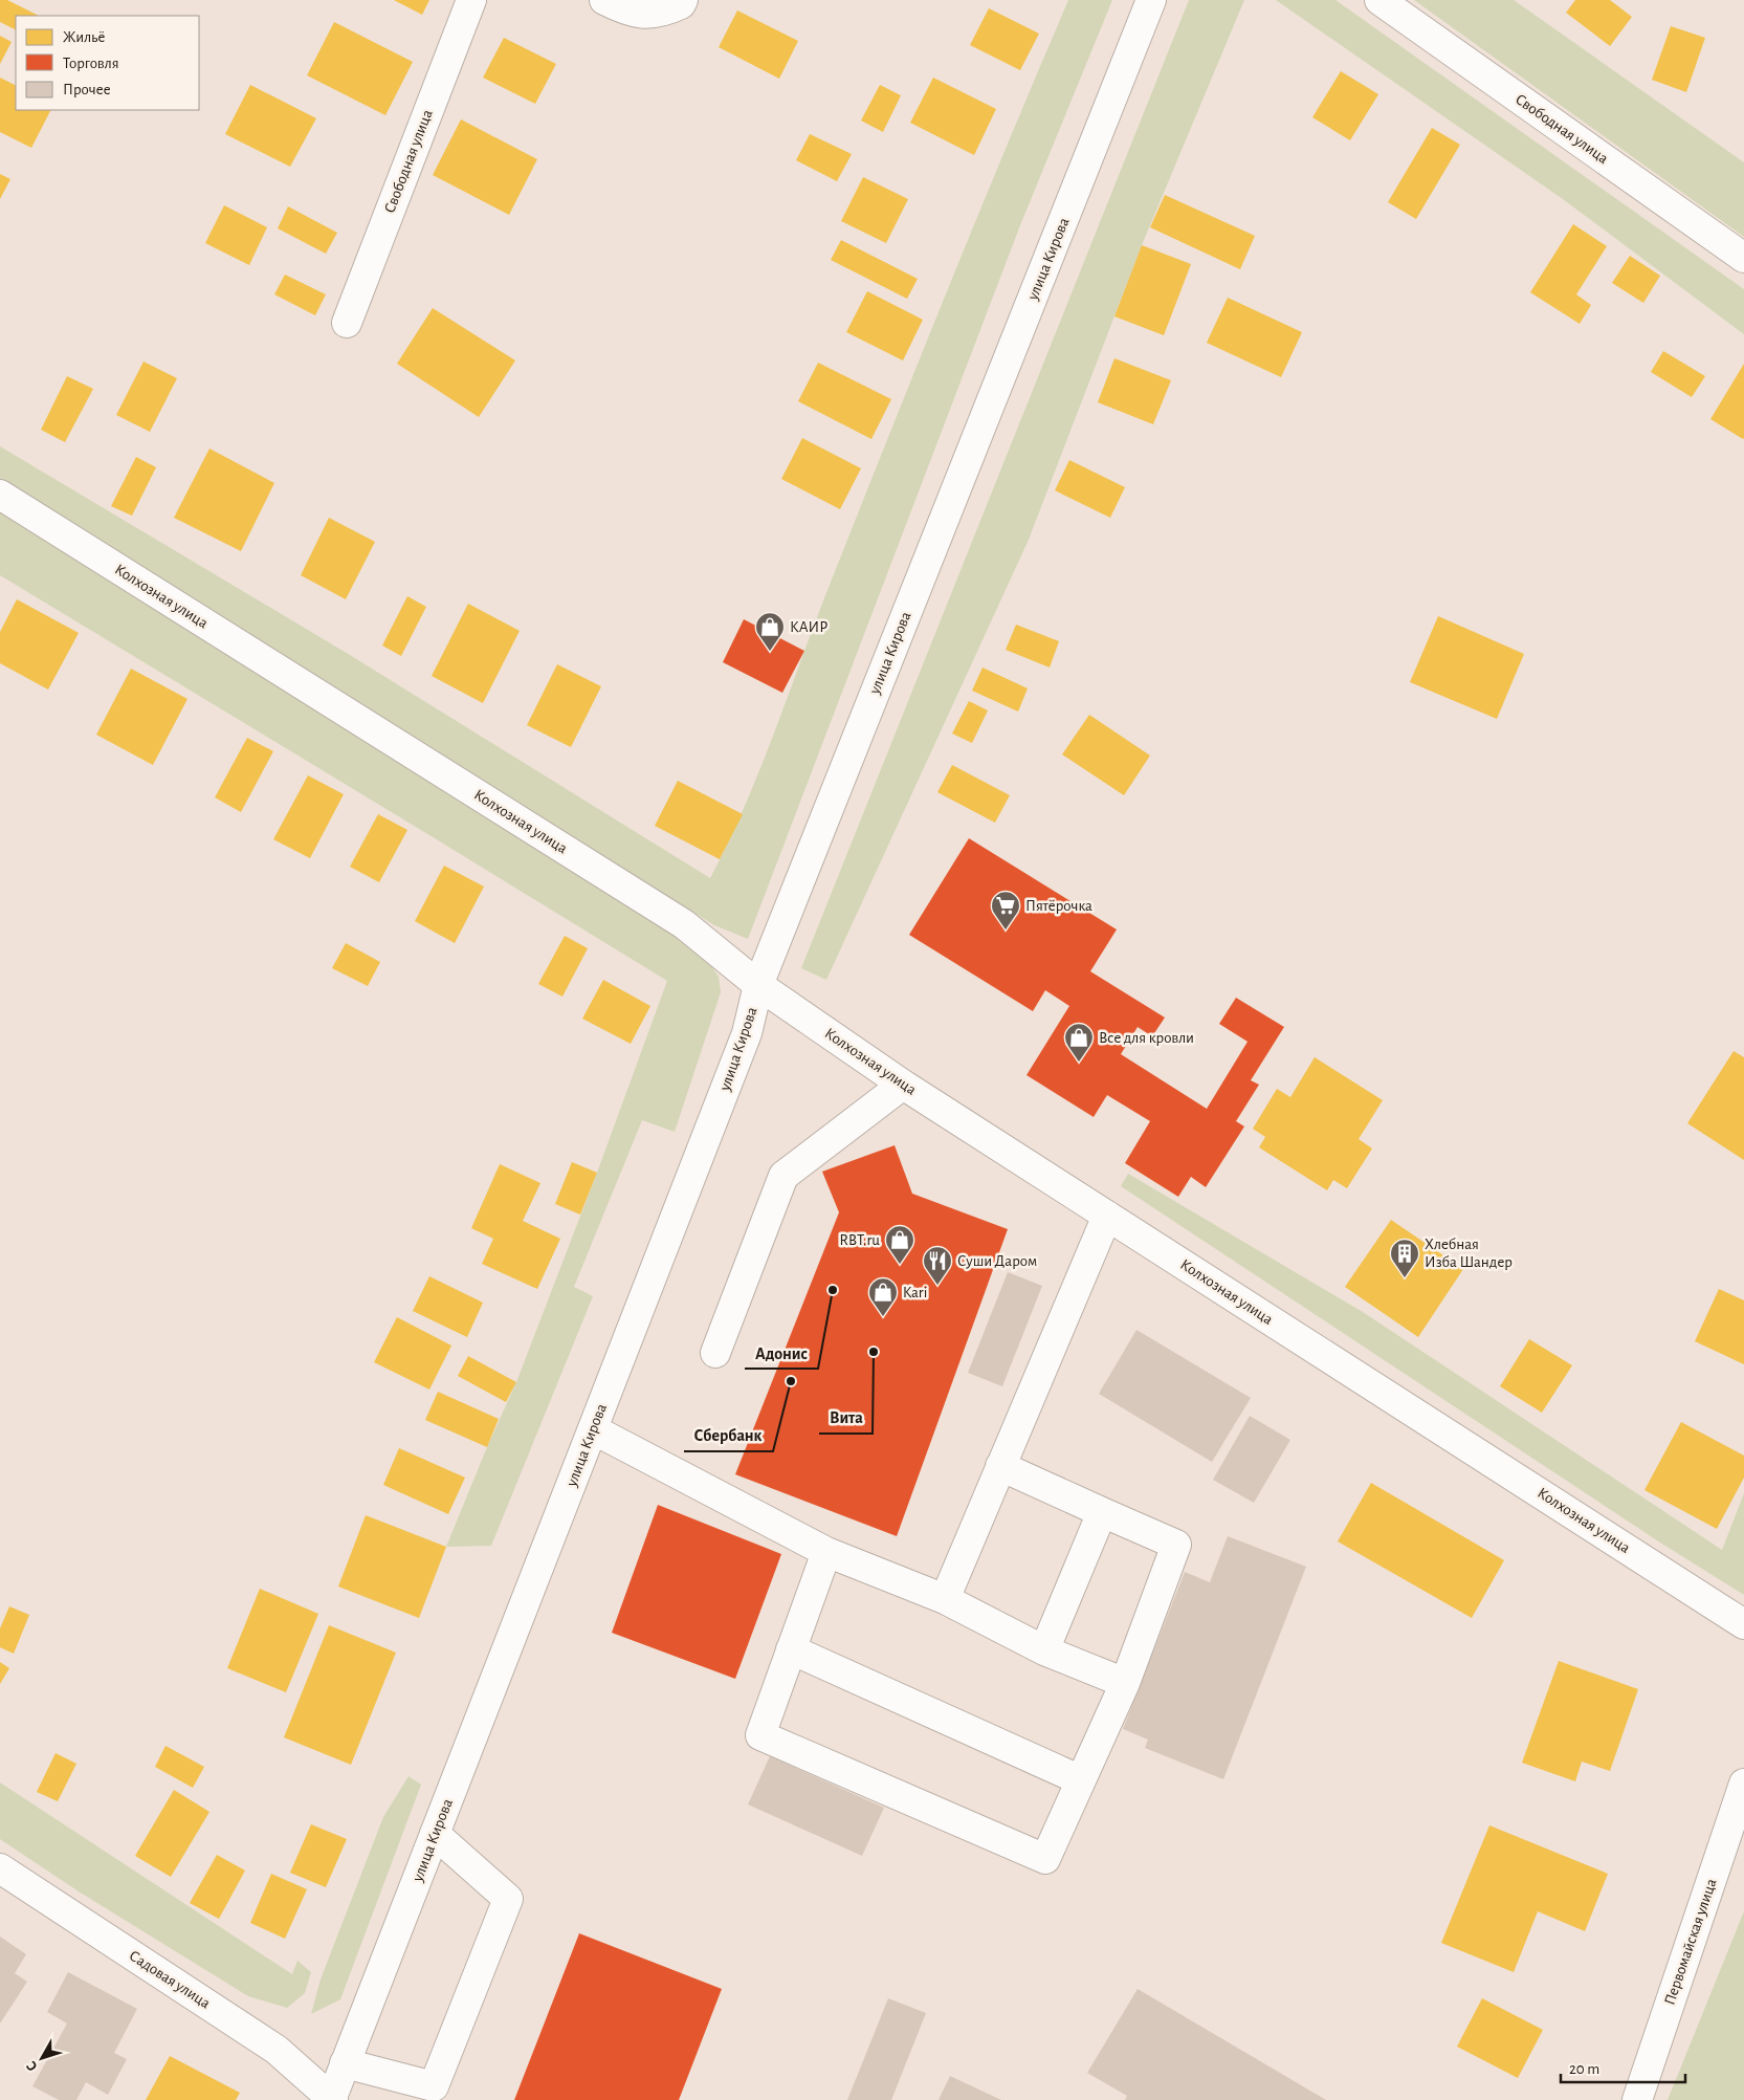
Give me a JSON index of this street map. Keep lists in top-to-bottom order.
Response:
{
  "streets": {
    "street": [
      "Свободная улица",
      "улица Кирова",
      "Колхозная улица",
      "Первомайская улица",
      "Садовая улица"
    ]
  },
  "crossings": [
    ["улица Кирова", "Колхозная улица"],
    ["улица Кирова", "Садовая улица"]
  ],
  "places": {
    "shop": [
      "КАИР",
      "Все для кровли",
      "RBT.ru",
      "Kari"
    ],
    "supermarket": ["Пятёрочка"],
    "building": ["Хлебная Изба Шандер"],
    "restaurant": ["Суши Даром"],
    "other": ["Адонис", "Вита", "Сбербанк"]
  },
  "legend": ["Жильё", "Торговля", "Прочее"],
  "scale_bar": "20 m",
  "north": "bottom left"
}
